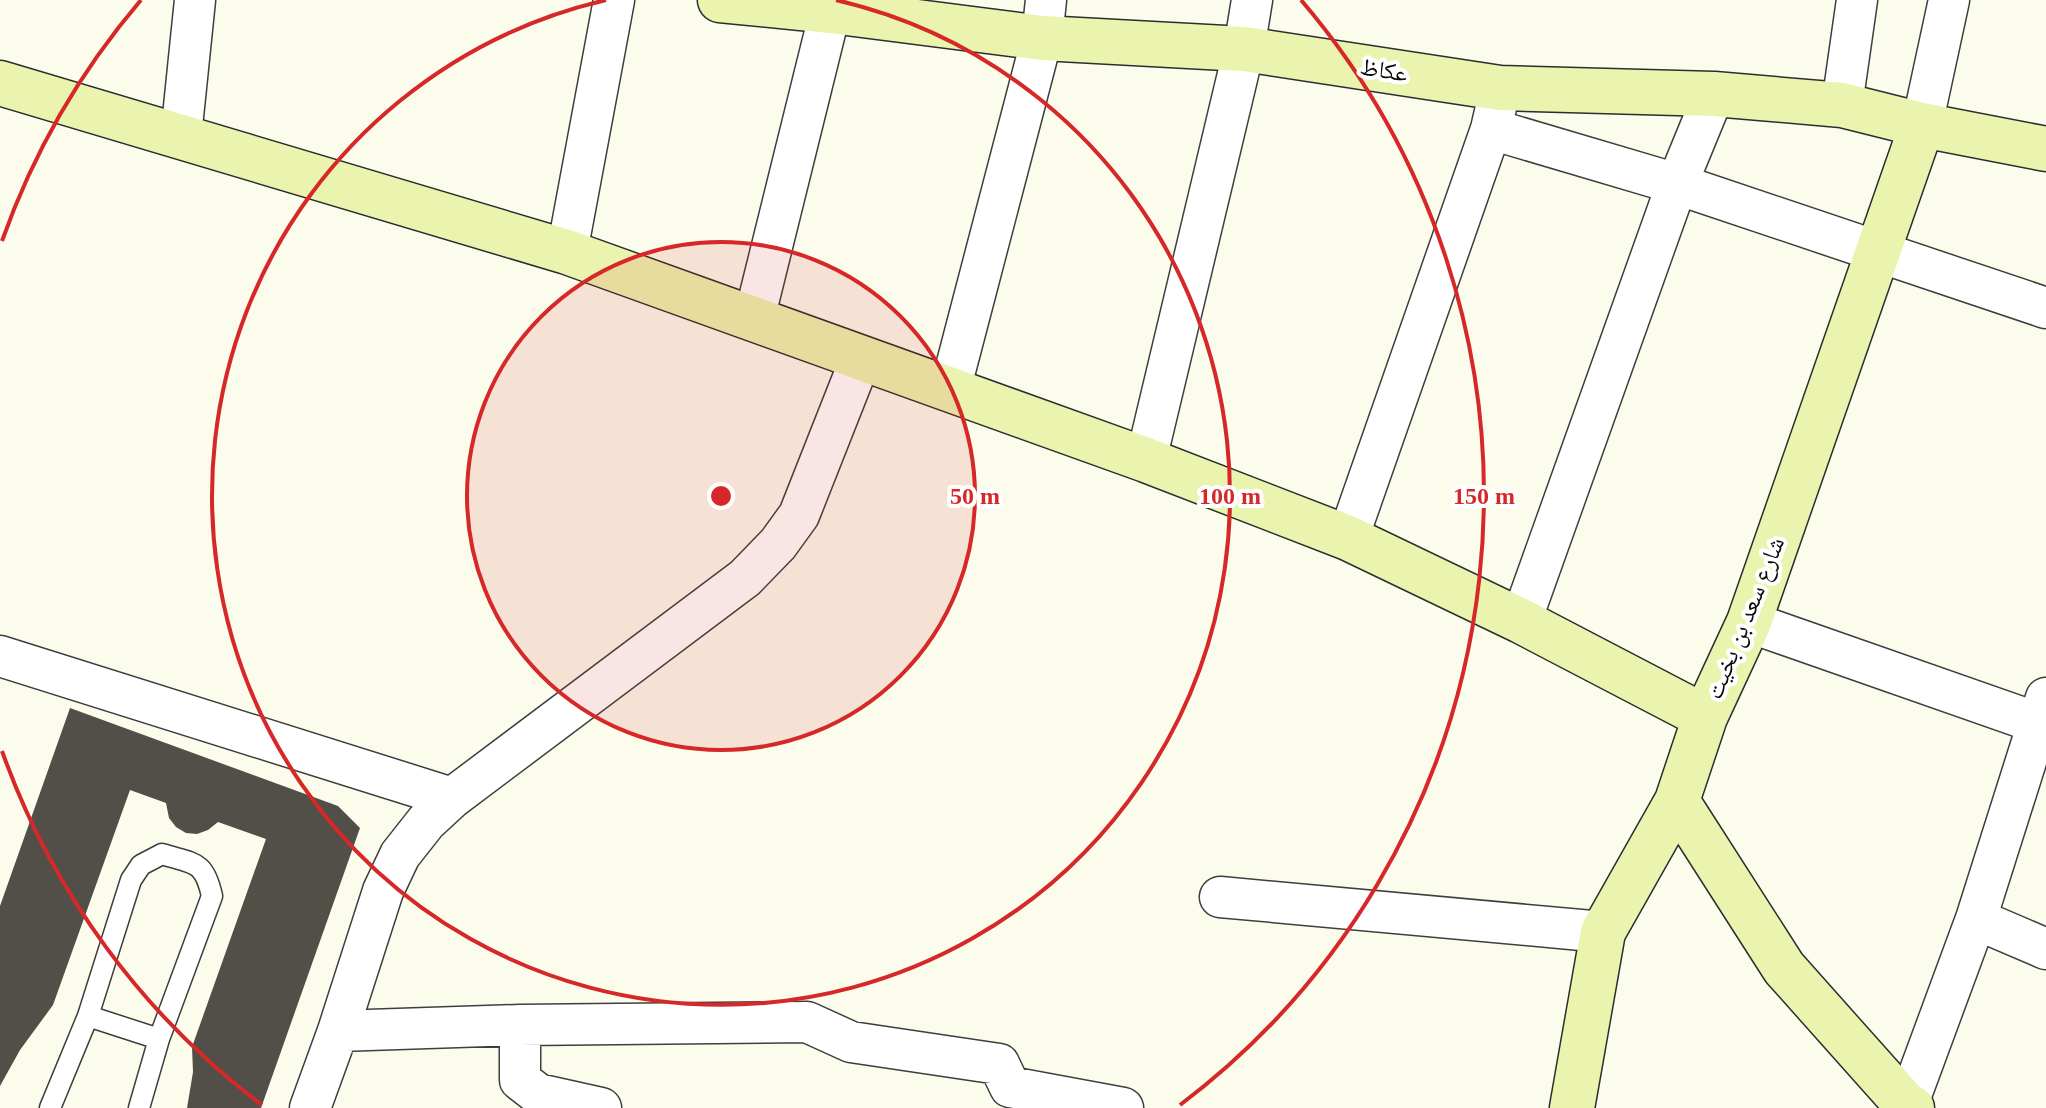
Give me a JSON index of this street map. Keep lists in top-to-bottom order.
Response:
{
  "streets": {
    "street": ["عكاظ", "شارع سعد بن بخيت"]
  },
  "crossings": [
    ["عكاظ", "شارع سعد بن بخيت"]
  ],
  "rings": ["50 m", "100 m", "150 m"]
}
